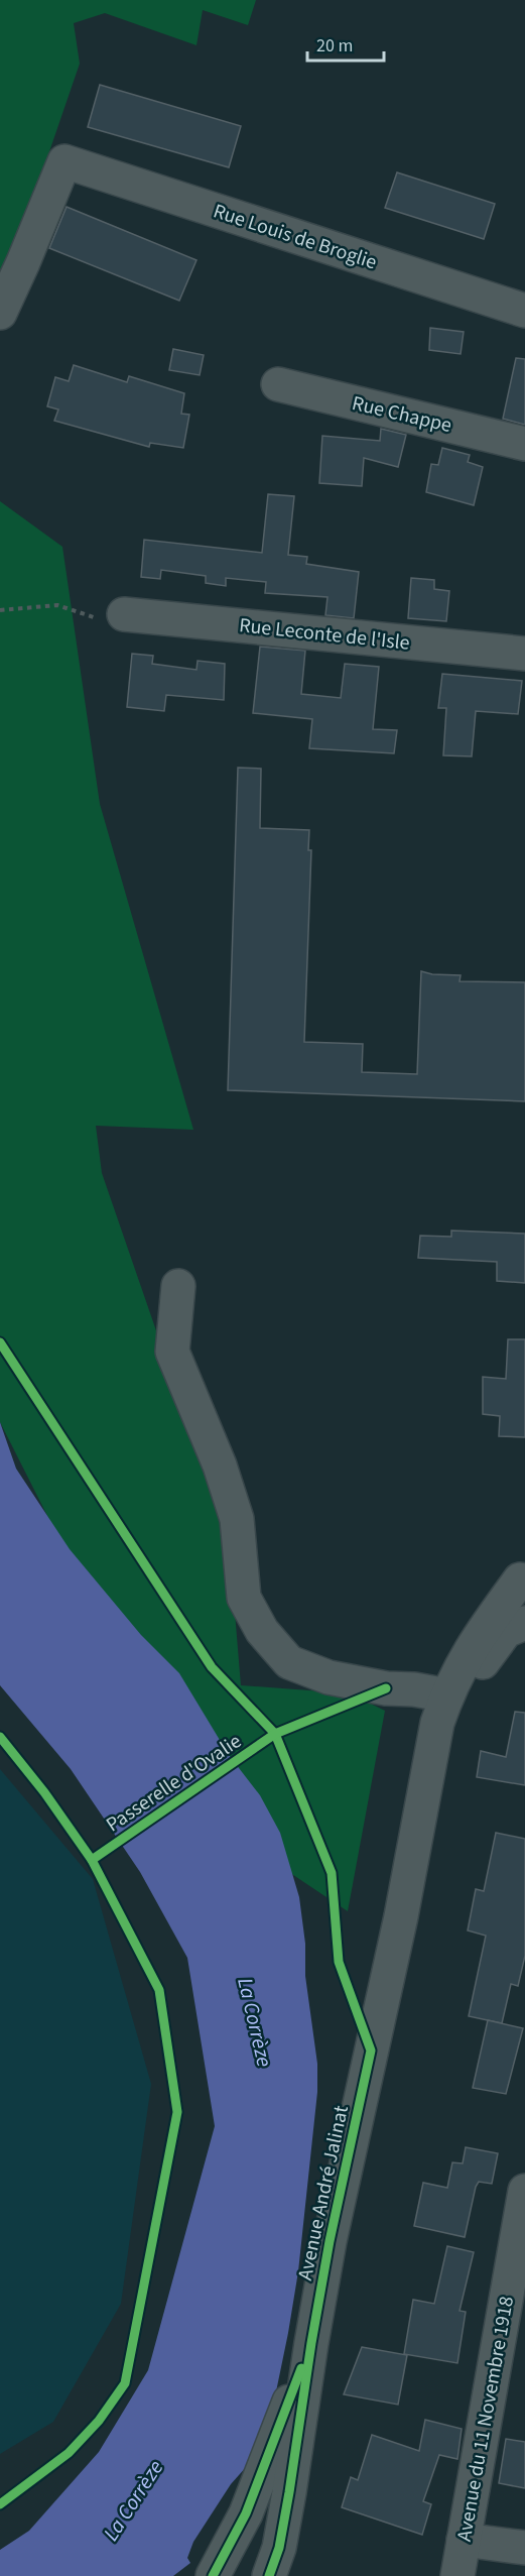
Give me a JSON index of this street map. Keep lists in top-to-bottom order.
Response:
{
  "streets": {
    "street": [
      "Rue Louis de Broglie",
      "Rue Chappe",
      "Rue Leconte de l'Isle",
      "Avenue André Jalinat",
      "Avenue du 11 Novembre 1918"
    ],
    "cycle path": ["Passerelle d'Ovalie"]
  },
  "water": ["La Corrèze"],
  "scale_bar": "20 m"
}
